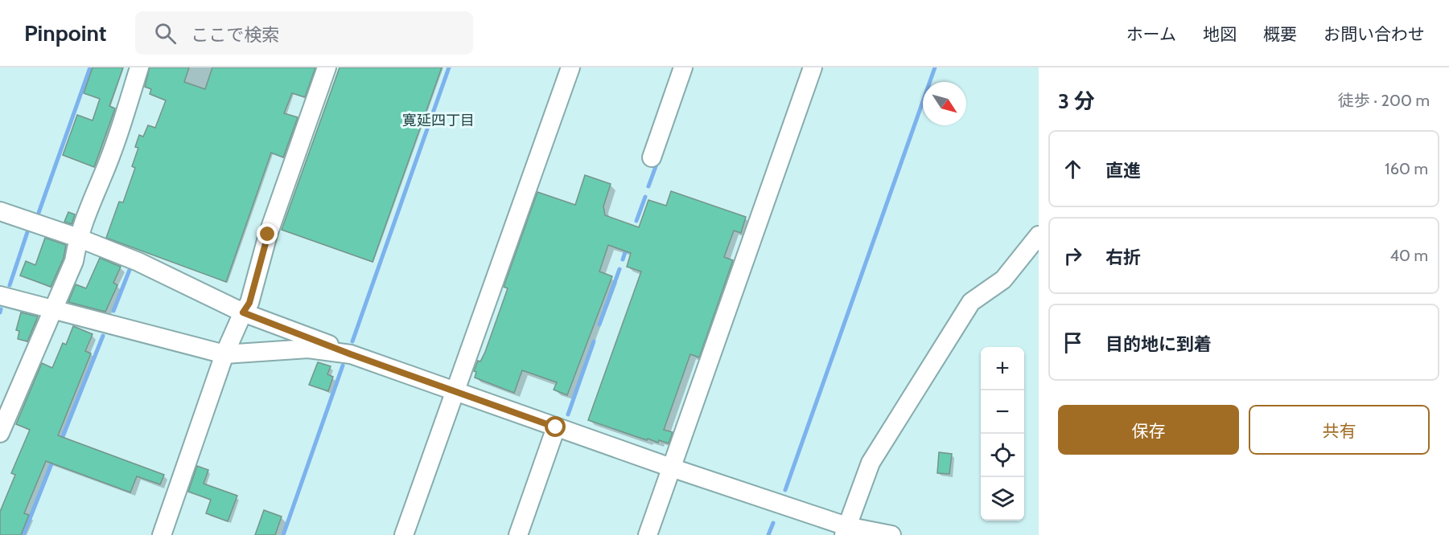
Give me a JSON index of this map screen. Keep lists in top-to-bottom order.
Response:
{
  "districts": ["寛延四丁目"],
  "north": "bottom right",
  "page": {
    "header": "Pinpoint",
    "search": "ここで検索",
    "nav": [
      "ホーム",
      "地図",
      "概要",
      "お問い合わせ"
    ],
    "heading": ["3 分", "徒歩 · 200 m"],
    "list": [
      ["直進", "160 m"],
      ["右折", "40 m"],
      "目的地に到着"
    ],
    "map_buttons": ["+", "−"],
    "buttons": ["保存", "共有"]
  }
}
